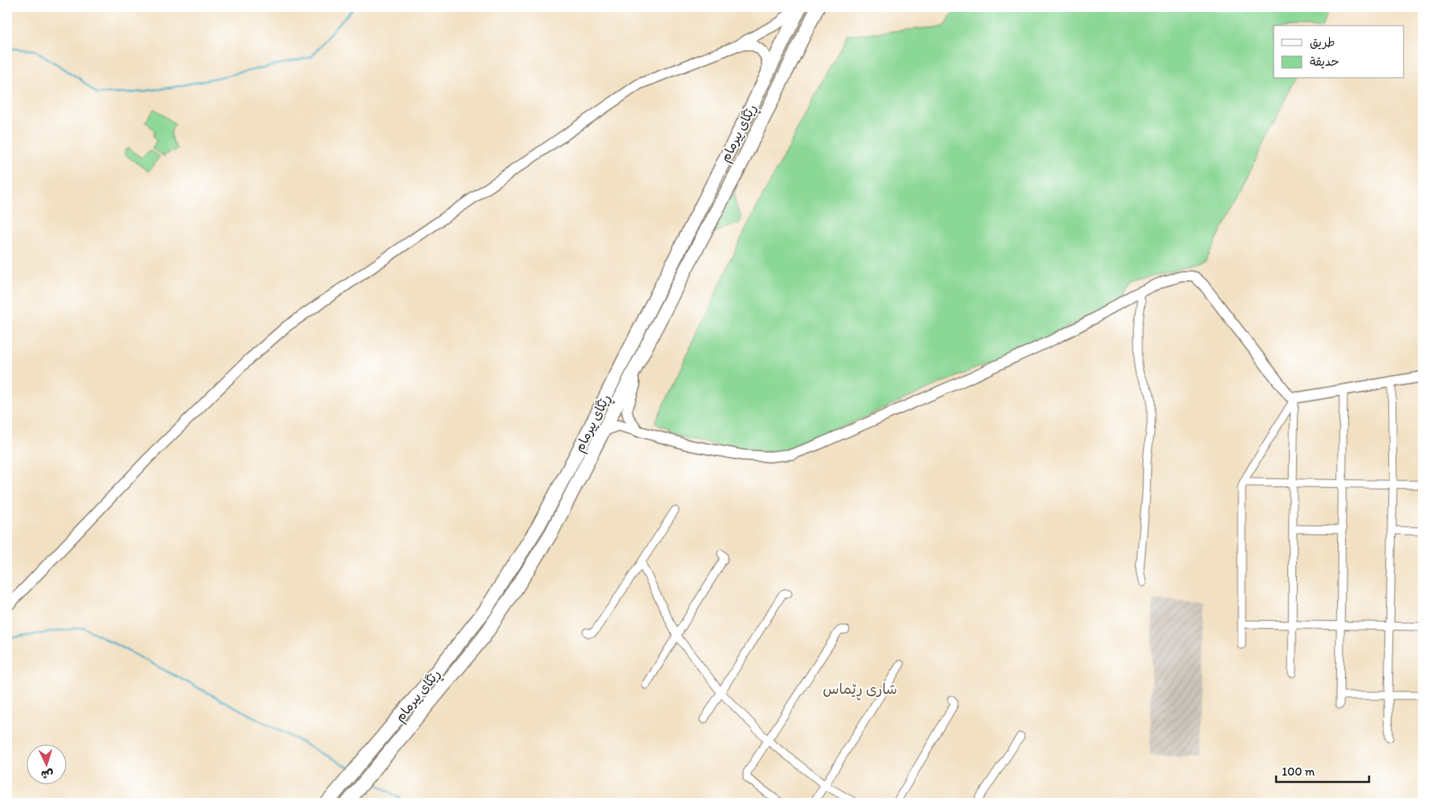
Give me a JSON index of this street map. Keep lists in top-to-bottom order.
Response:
{
  "streets": {
    "highway": ["ڕێگای پیرمام"]
  },
  "districts": ["شاری ڕێماس"],
  "legend": ["طريق", "حديقة"],
  "scale_bar": "100 m",
  "north": "bottom"
}
